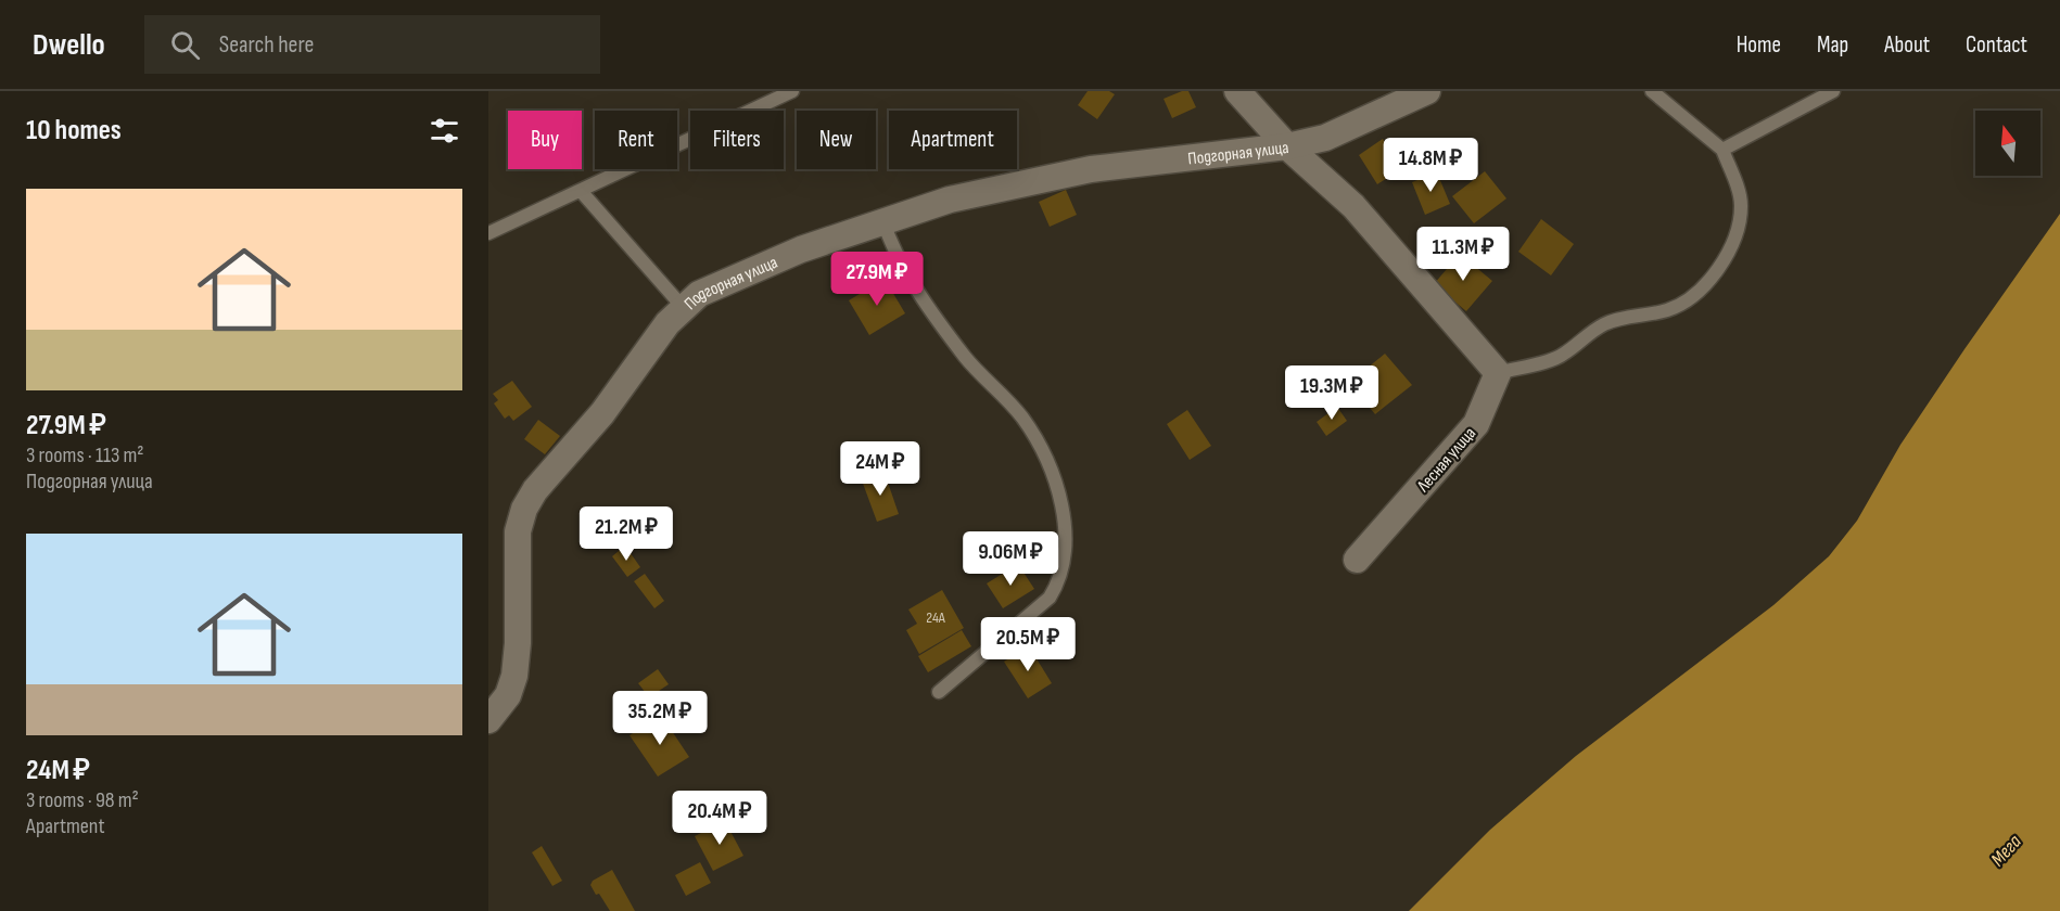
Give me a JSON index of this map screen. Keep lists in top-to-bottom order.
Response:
{
  "streets": {
    "street": ["Подгорная улица", "Лесная улица"]
  },
  "water": ["Мега"],
  "house_numbers": ["24А"],
  "north": "top",
  "page": {
    "header": "Dwello",
    "search": "Search here",
    "nav": [
      "Home",
      "Map",
      "About",
      "Contact"
    ],
    "heading": "10 homes",
    "chip": [
      "Buy",
      "Rent",
      "Filters",
      "New",
      "Apartment"
    ],
    "price": [
      "14.8M ₽",
      "11.3M ₽",
      "27.9M ₽",
      "19.3M ₽",
      "24M ₽",
      "21.2M ₽",
      "9.06M ₽",
      "20.5M ₽",
      "35.2M ₽",
      "20.4M ₽"
    ],
    "list": [
      {
        "name": "27.9M ₽",
        "note": "3 rooms · 113 m² · Подгорная улица"
      },
      {
        "name": "24M ₽",
        "note": "3 rooms · 98 m² · Apartment"
      }
    ]
  }
}
